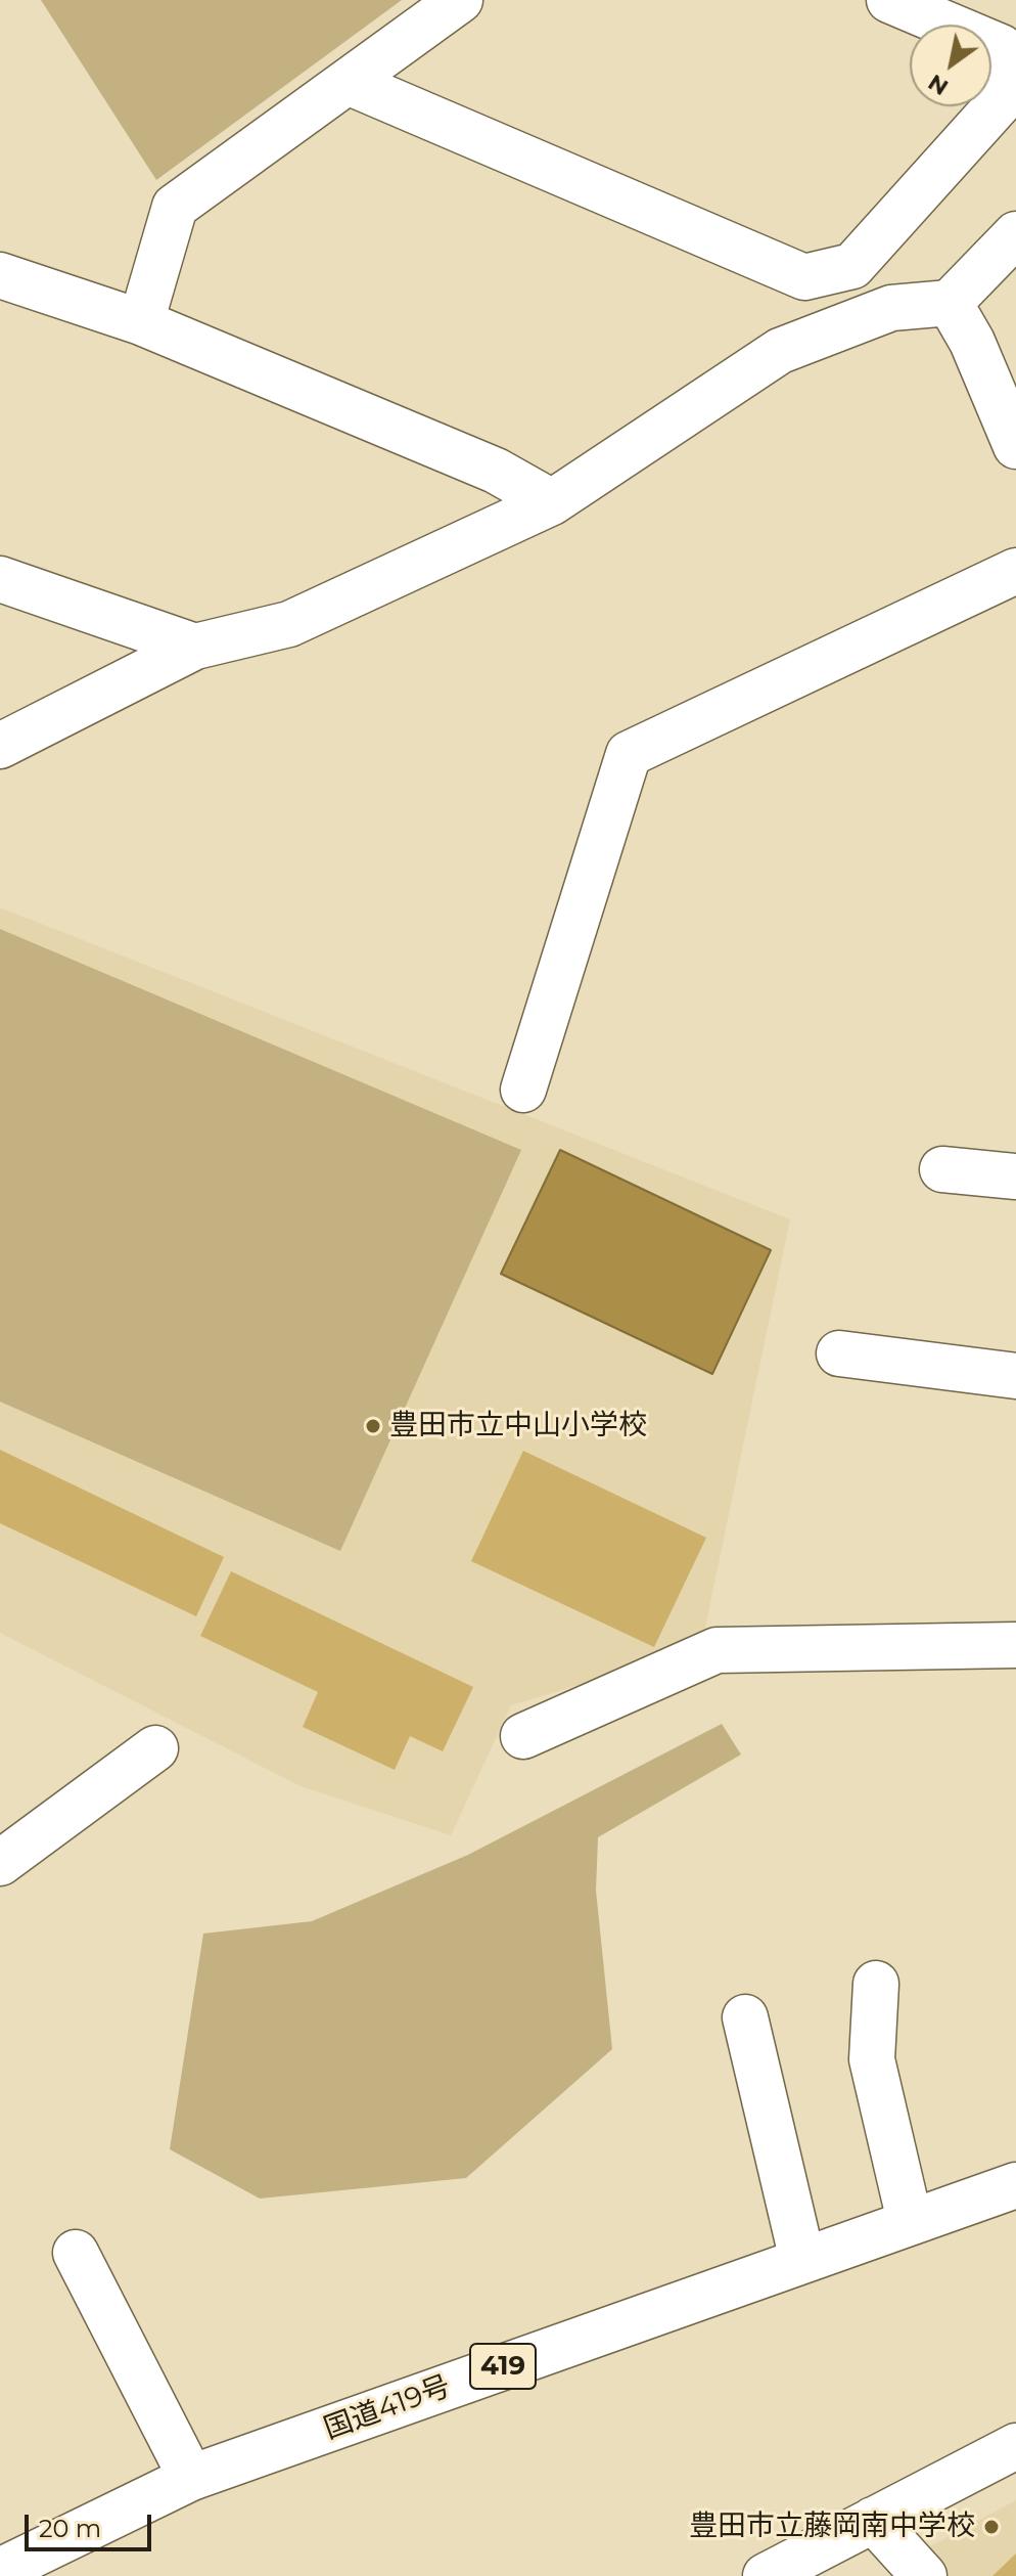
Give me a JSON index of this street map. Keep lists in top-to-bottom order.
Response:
{
  "streets": {
    "main road": ["419", "国道419号"]
  },
  "places": ["豊田市立中山小学校", "豊田市立藤岡南中学校"],
  "scale_bar": "20 m",
  "north": "bottom left"
}
